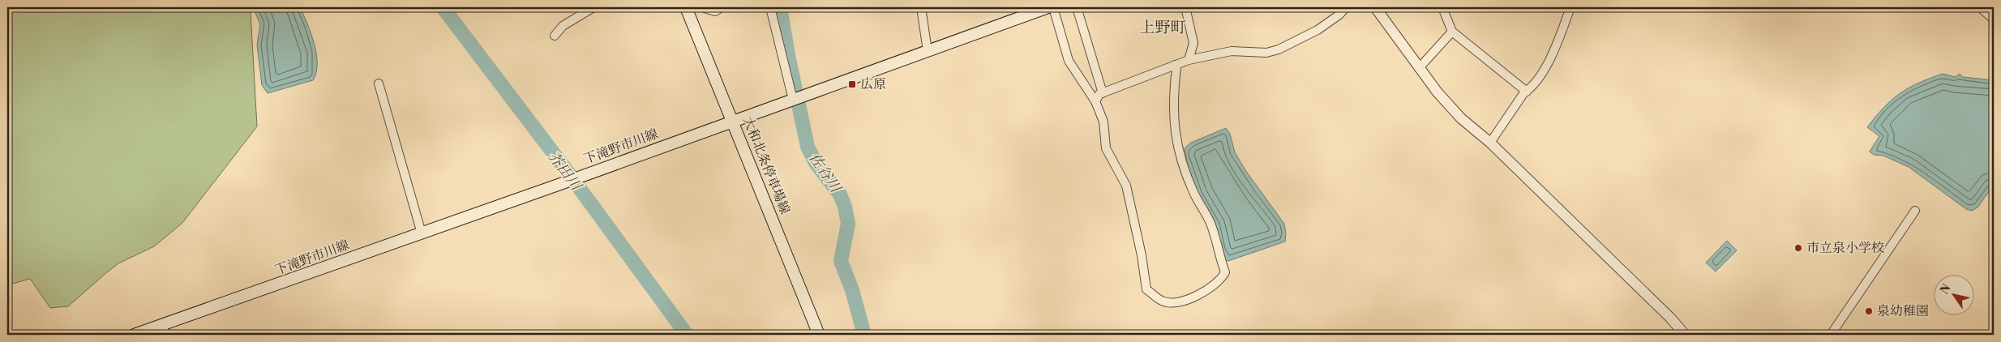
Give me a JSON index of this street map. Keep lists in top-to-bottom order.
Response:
{
  "streets": {
    "main road": ["下滝野市川線", "大和北条停車場線"]
  },
  "crossings": [
    ["下滝野市川線", "大和北条停車場線"]
  ],
  "districts": ["上野町"],
  "water": ["芥田川", "佐谷川"],
  "places": {
    "transit": ["広原"],
    "other": ["市立泉小学校", "泉幼稚園"]
  },
  "north": "top left"
}
